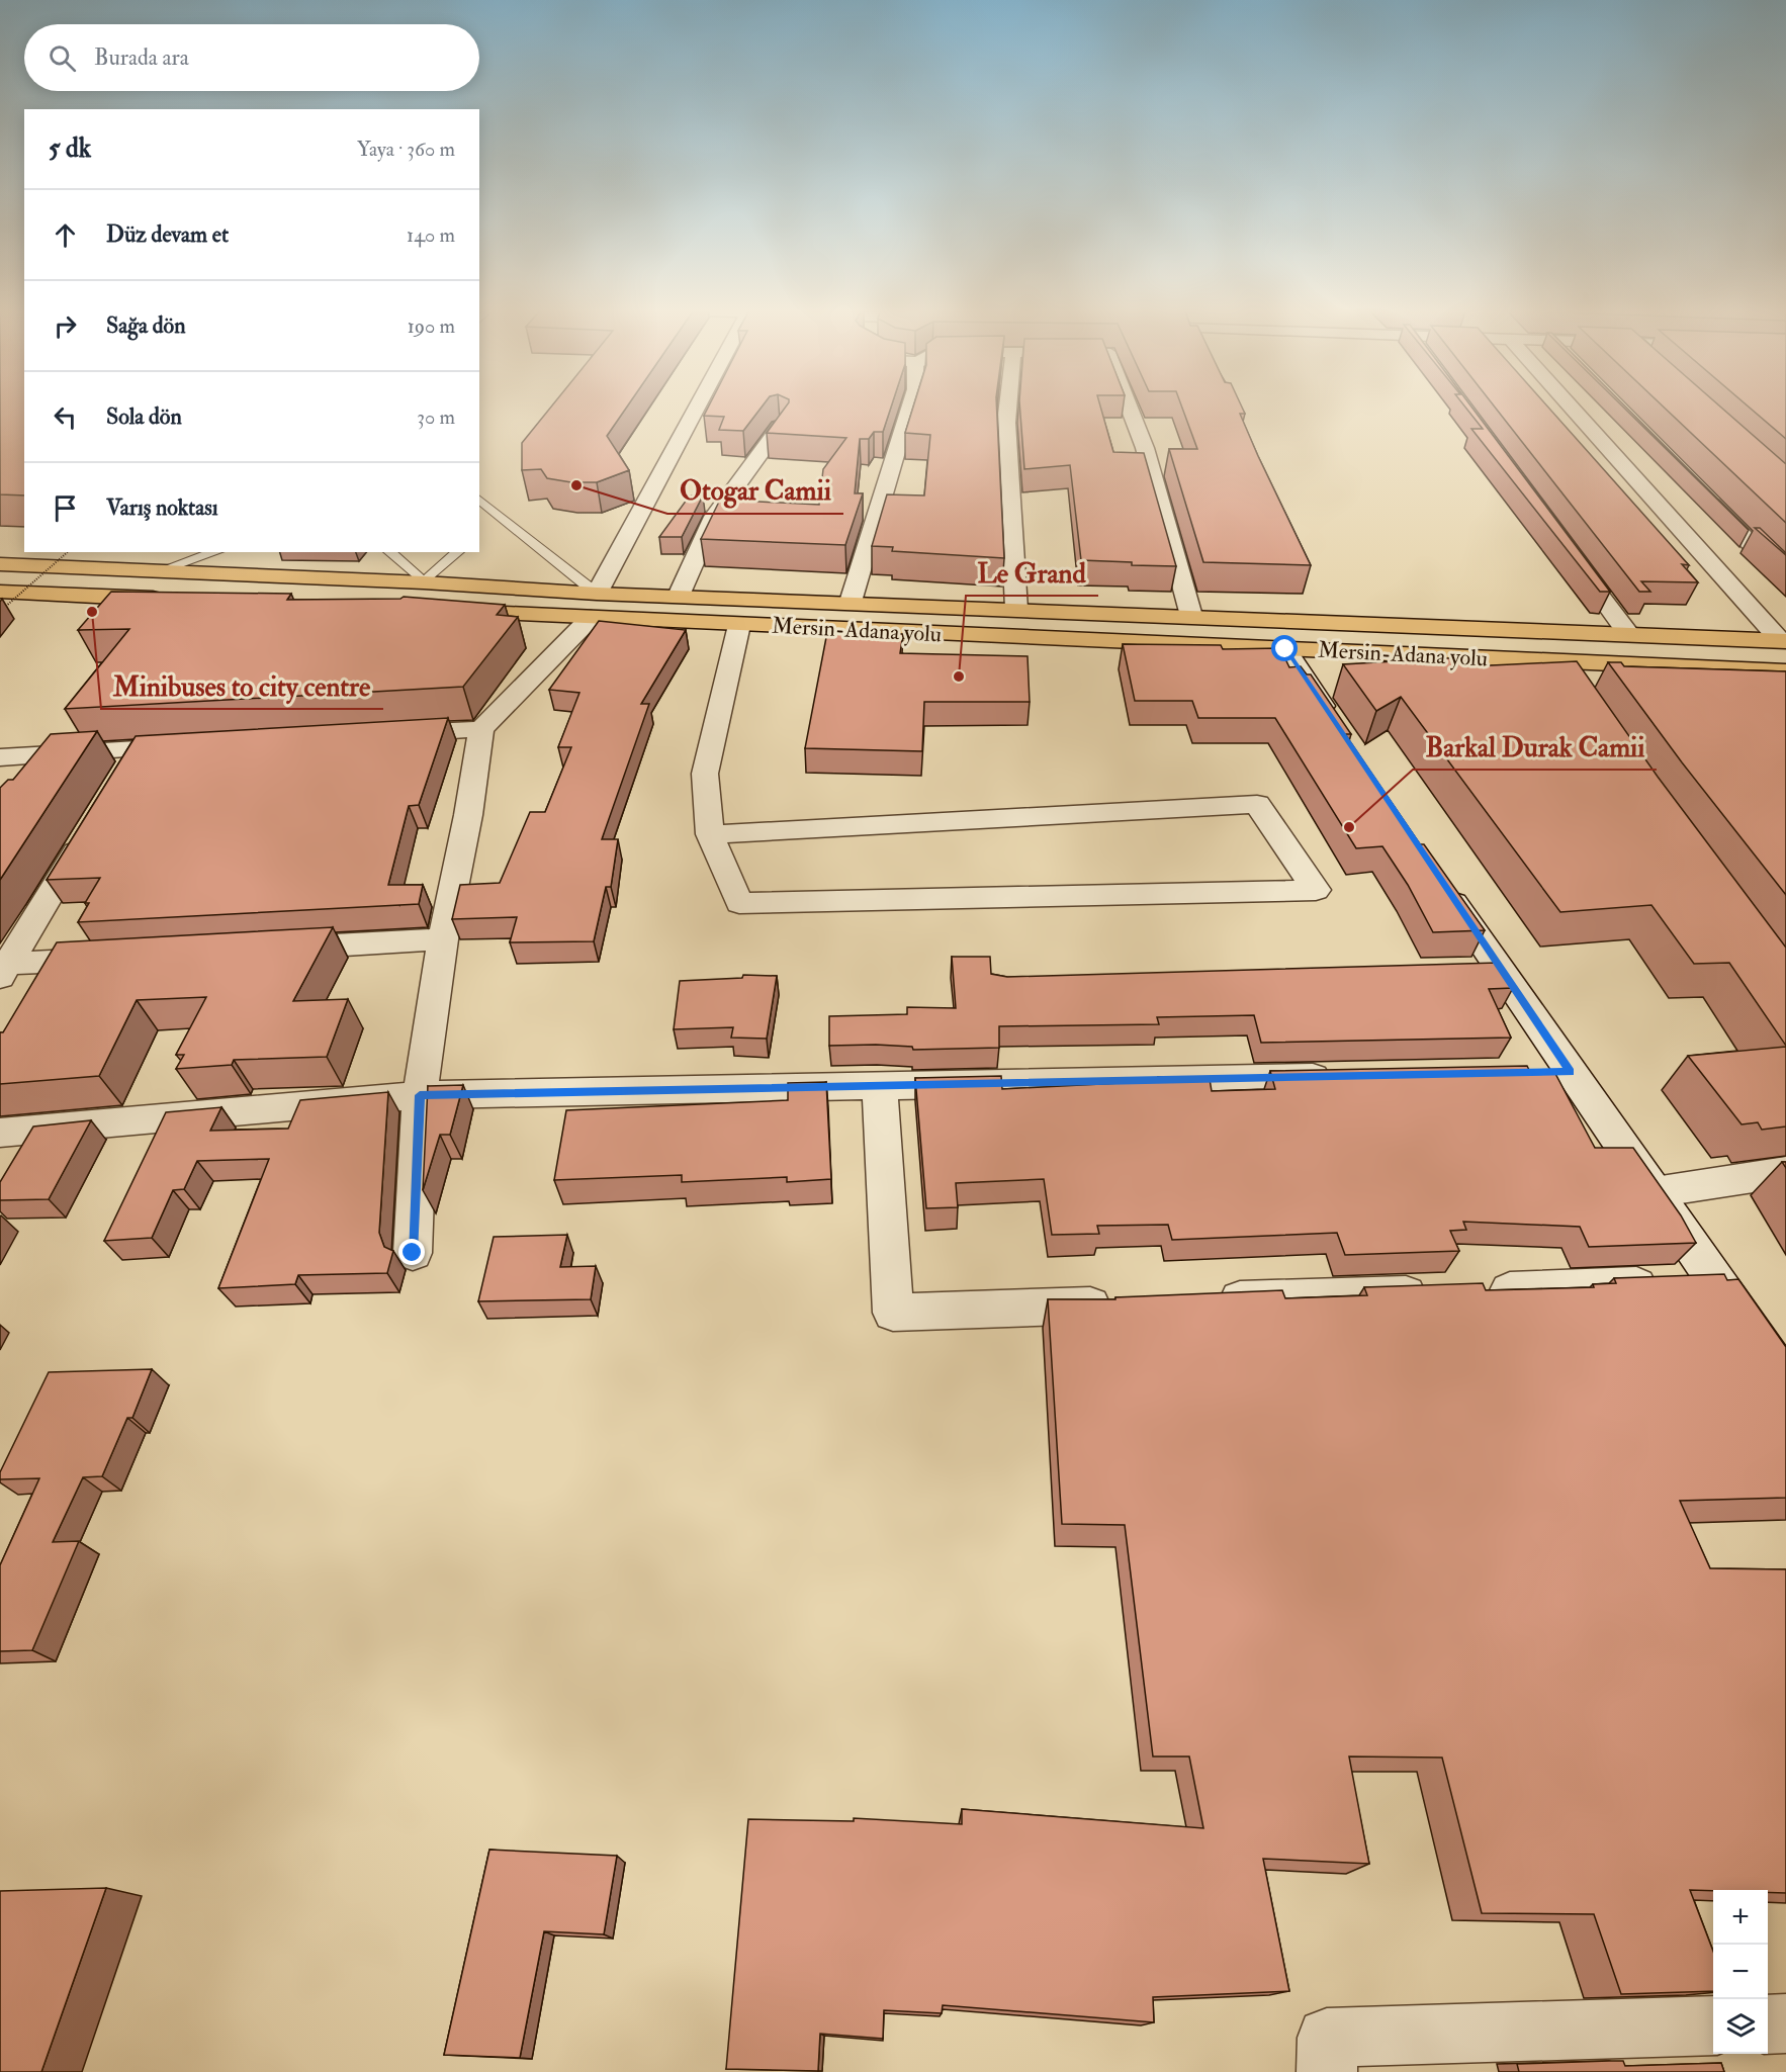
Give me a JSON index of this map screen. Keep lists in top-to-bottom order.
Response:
{
  "streets": {
    "highway": ["Mersin-Adana yolu"]
  },
  "places": [
    "Otogar Camii",
    "Minibuses to city centre",
    "Le Grand",
    "Barkal Durak Camii"
  ],
  "page": {
    "search": "Burada ara",
    "heading": ["5 dk", "Yaya · 360 m"],
    "list": [
      ["Düz devam et", "140 m"],
      ["Sağa dön", "190 m"],
      ["Sola dön", "30 m"],
      "Varış noktası"
    ],
    "map_buttons": ["+", "−"]
  }
}
